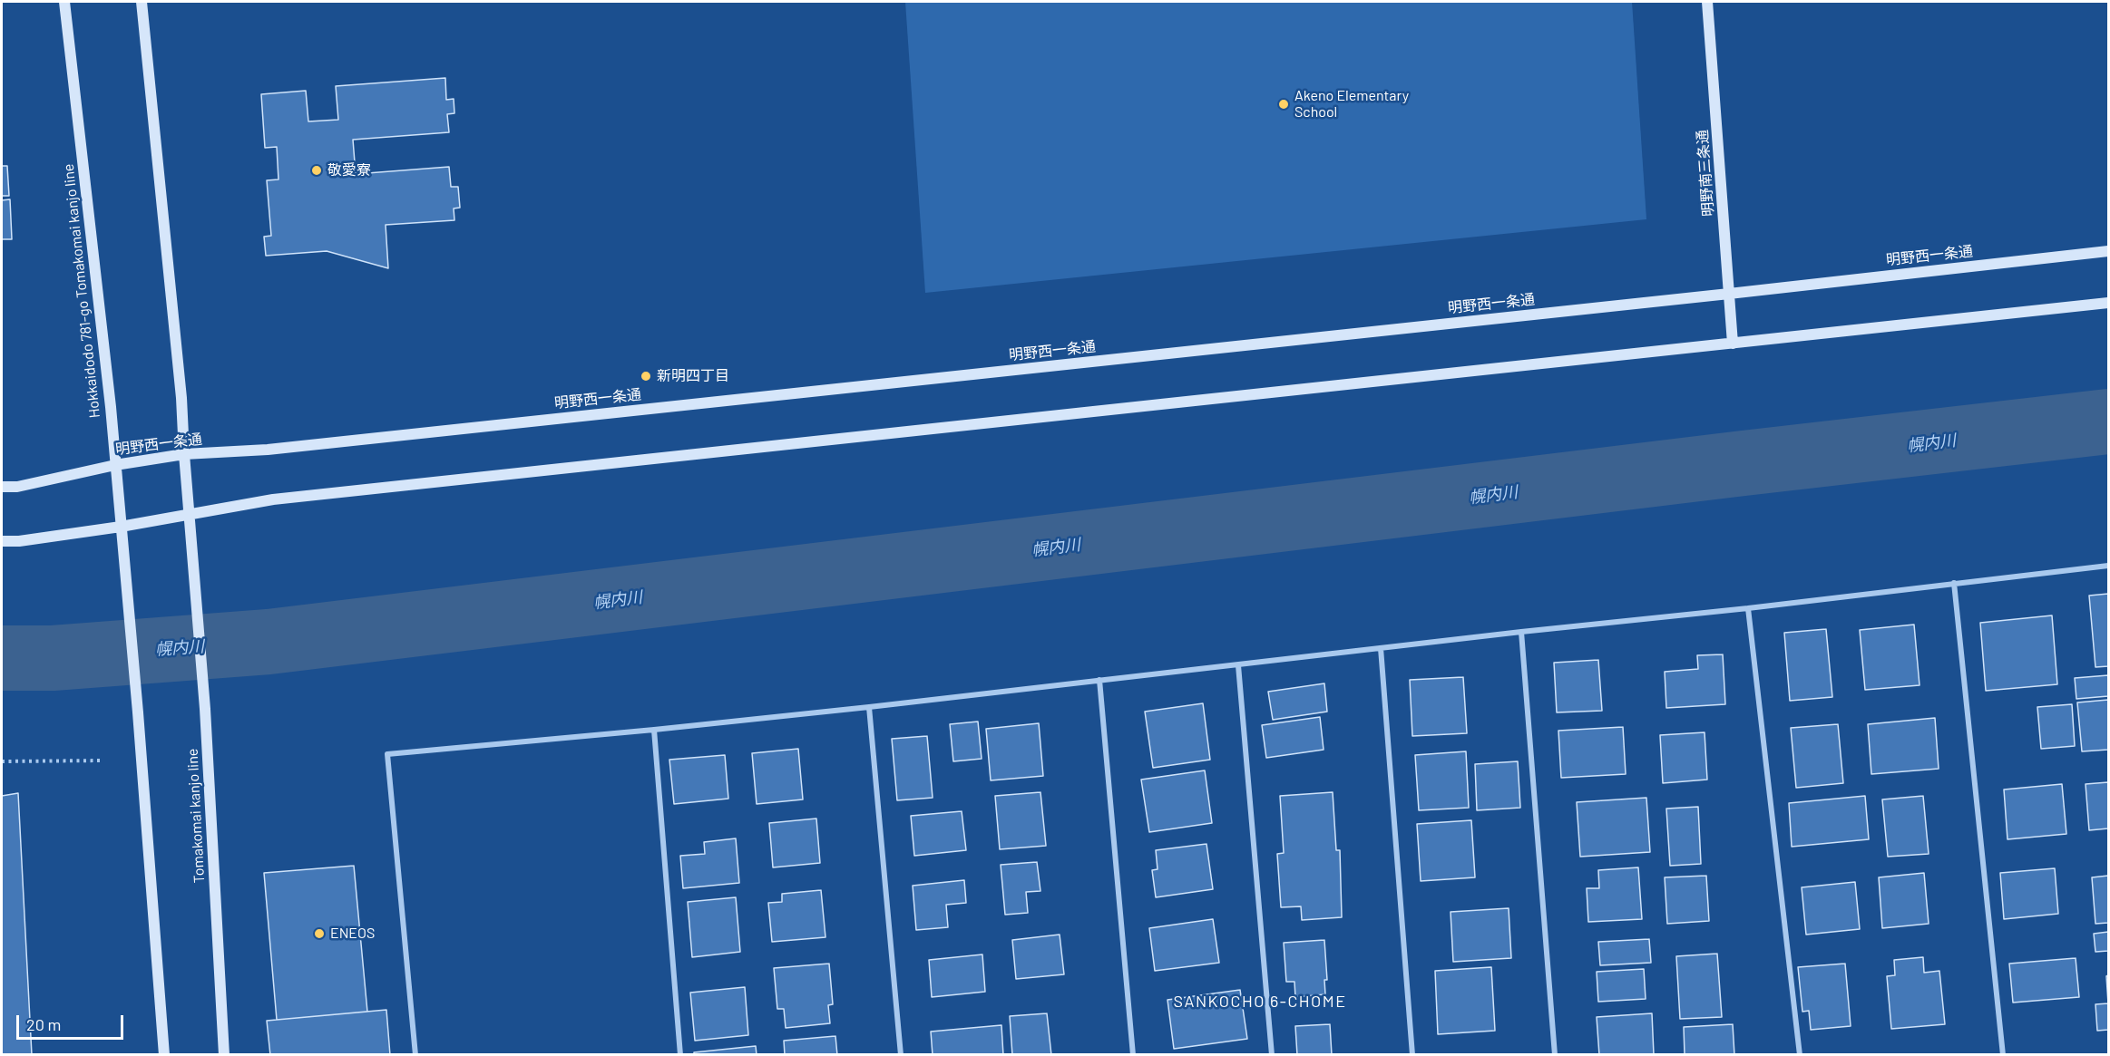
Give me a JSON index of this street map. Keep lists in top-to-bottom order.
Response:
{
  "streets": {
    "street": [
      "明野南三条通",
      "明野西一条通",
      "Hokkaidodo 781-go Tomakomai kanjo line",
      "Tomakomai kanjo line"
    ]
  },
  "crossings": [
    ["明野南三条通", "明野西一条通"],
    ["明野西一条通", "Hokkaidodo 781-go Tomakomai kanjo line"]
  ],
  "districts": ["SANKOCHO 6-CHOME"],
  "water": ["幌内川"],
  "places": [
    "Akeno Elementary School",
    "敬愛寮",
    "新明四丁目",
    "ENEOS"
  ],
  "scale_bar": "20 m"
}
